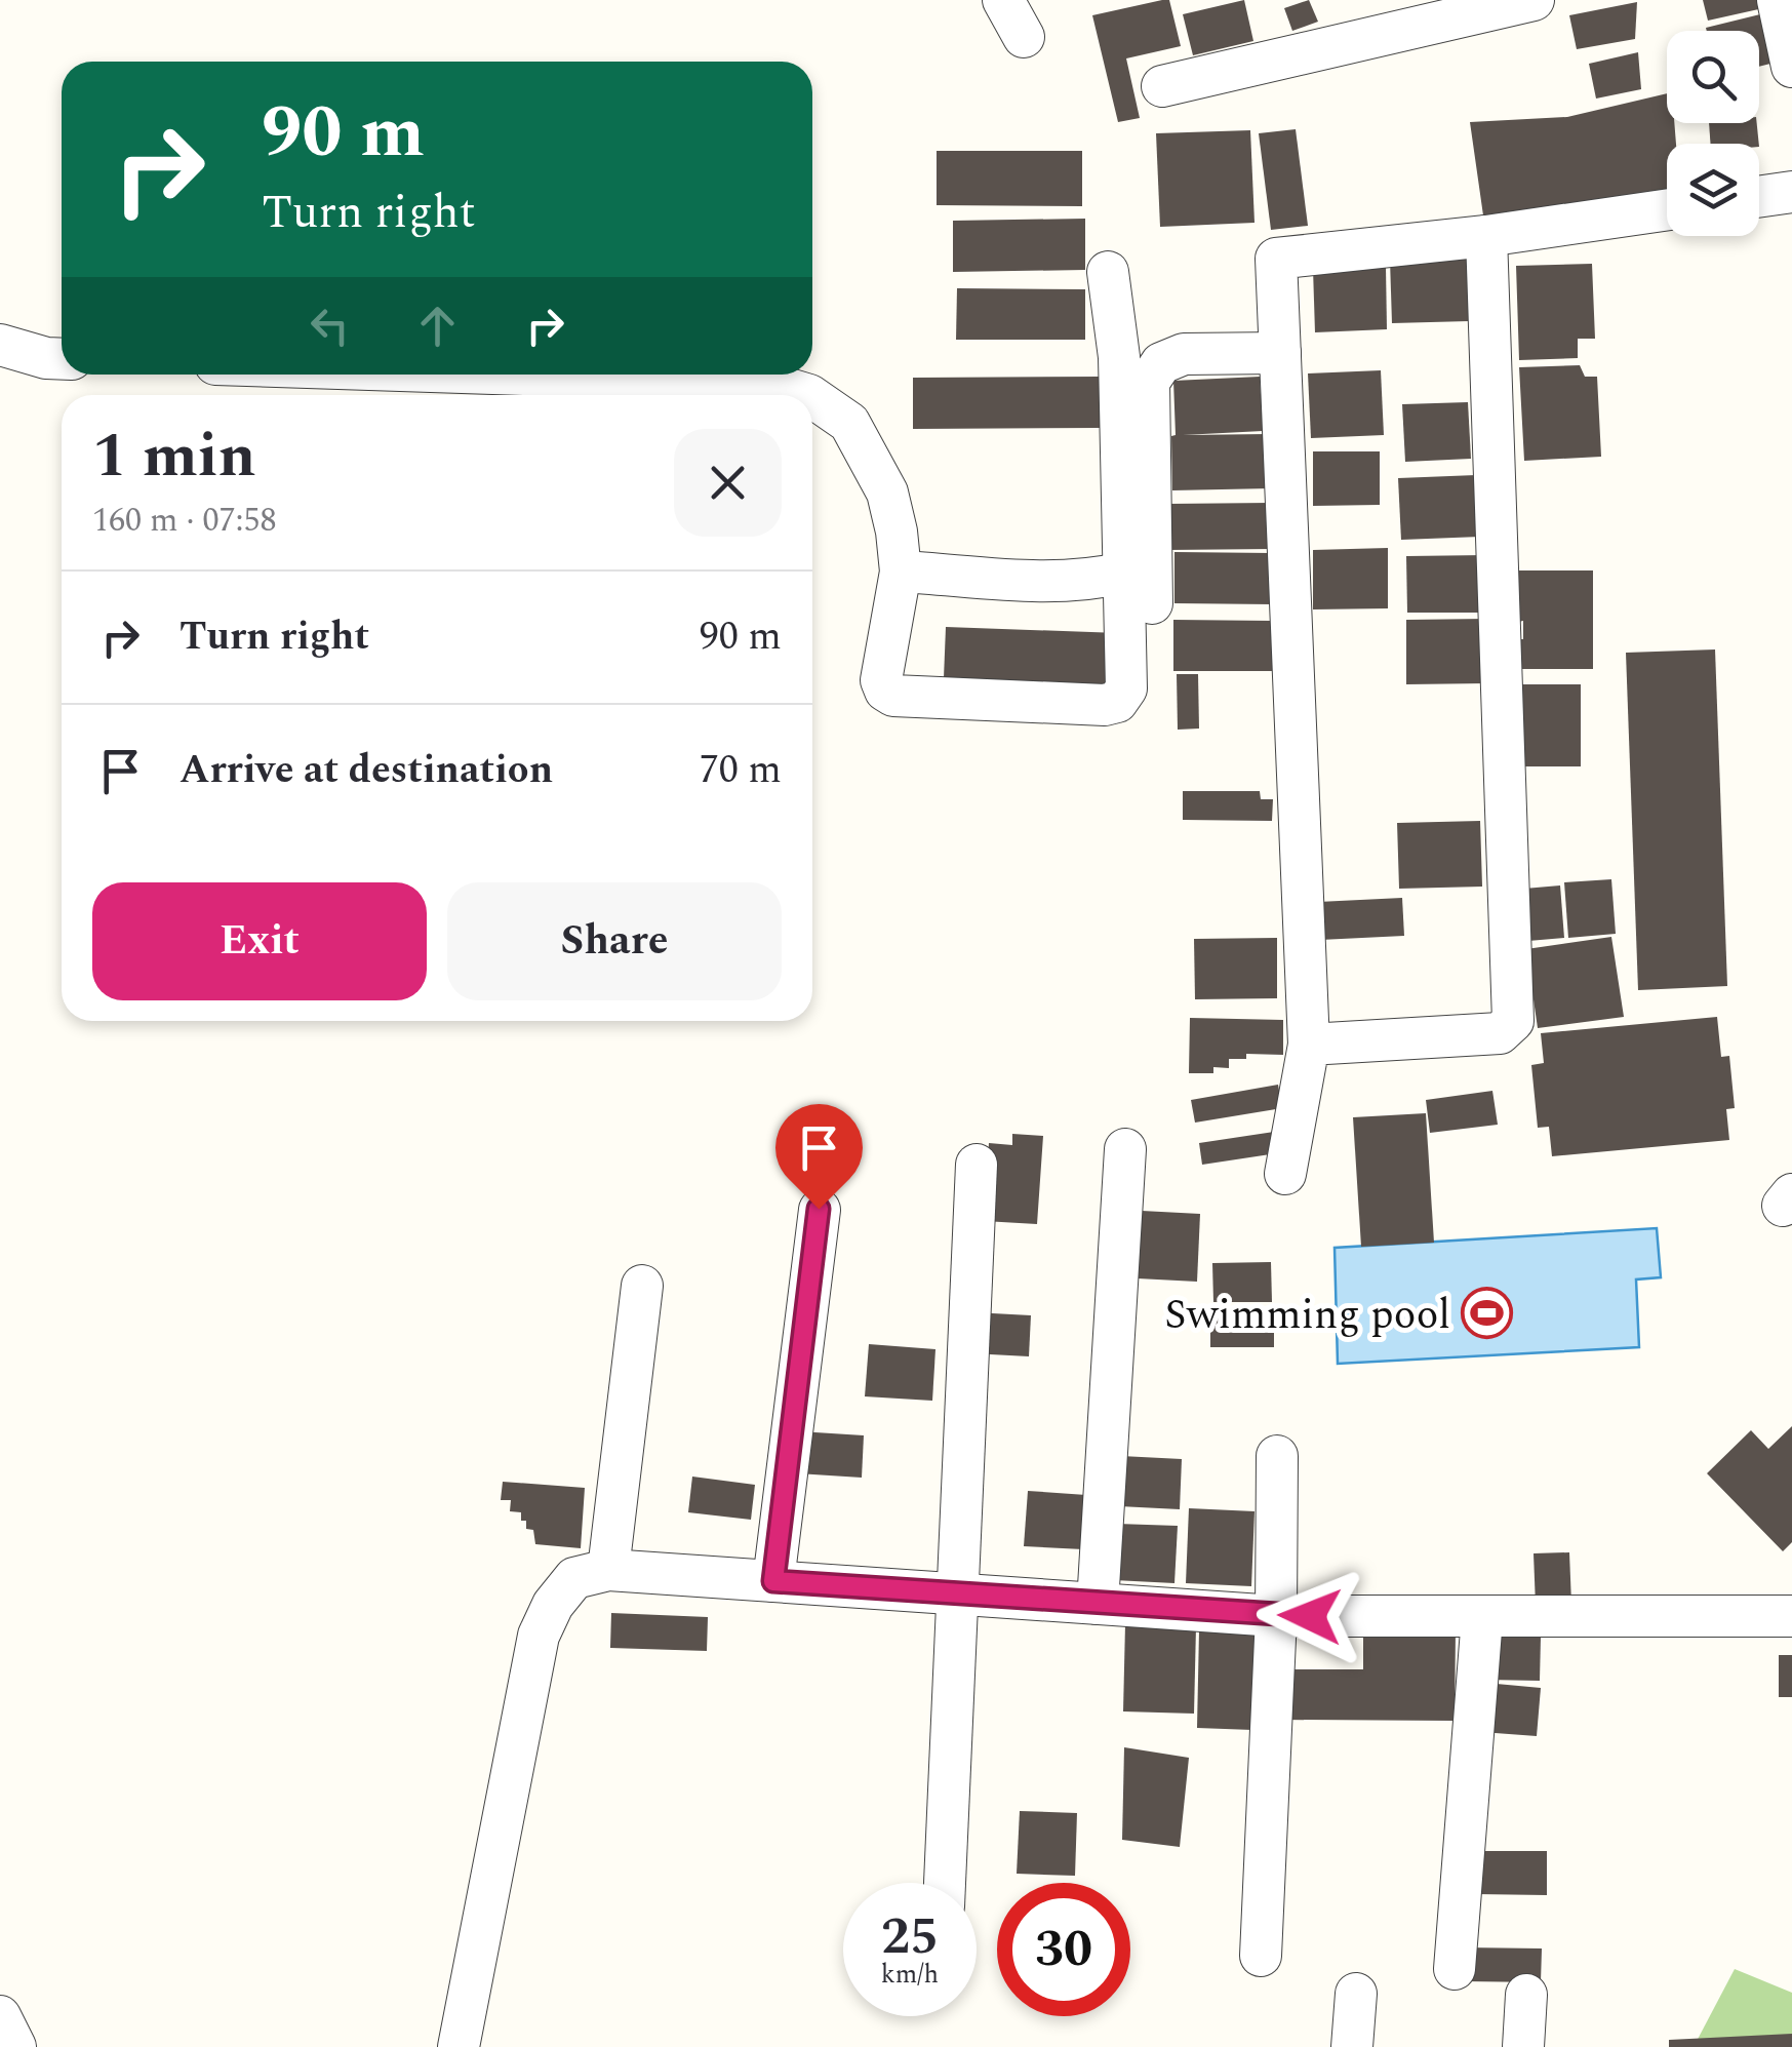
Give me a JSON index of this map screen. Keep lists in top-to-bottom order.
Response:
{
  "places": {
    "sports": ["Swimming pool"]
  },
  "page": {
    "turn": ["90 m", "Turn right"],
    "heading": ["1 min", "160 m · 07:58"],
    "list": [
      {
        "name": "Turn right",
        "value": "90 m"
      },
      {
        "name": "Arrive at destination",
        "value": "70 m"
      }
    ],
    "buttons": ["Exit", "Share"],
    "speed": "25 km/h",
    "limit": "30"
  }
}
